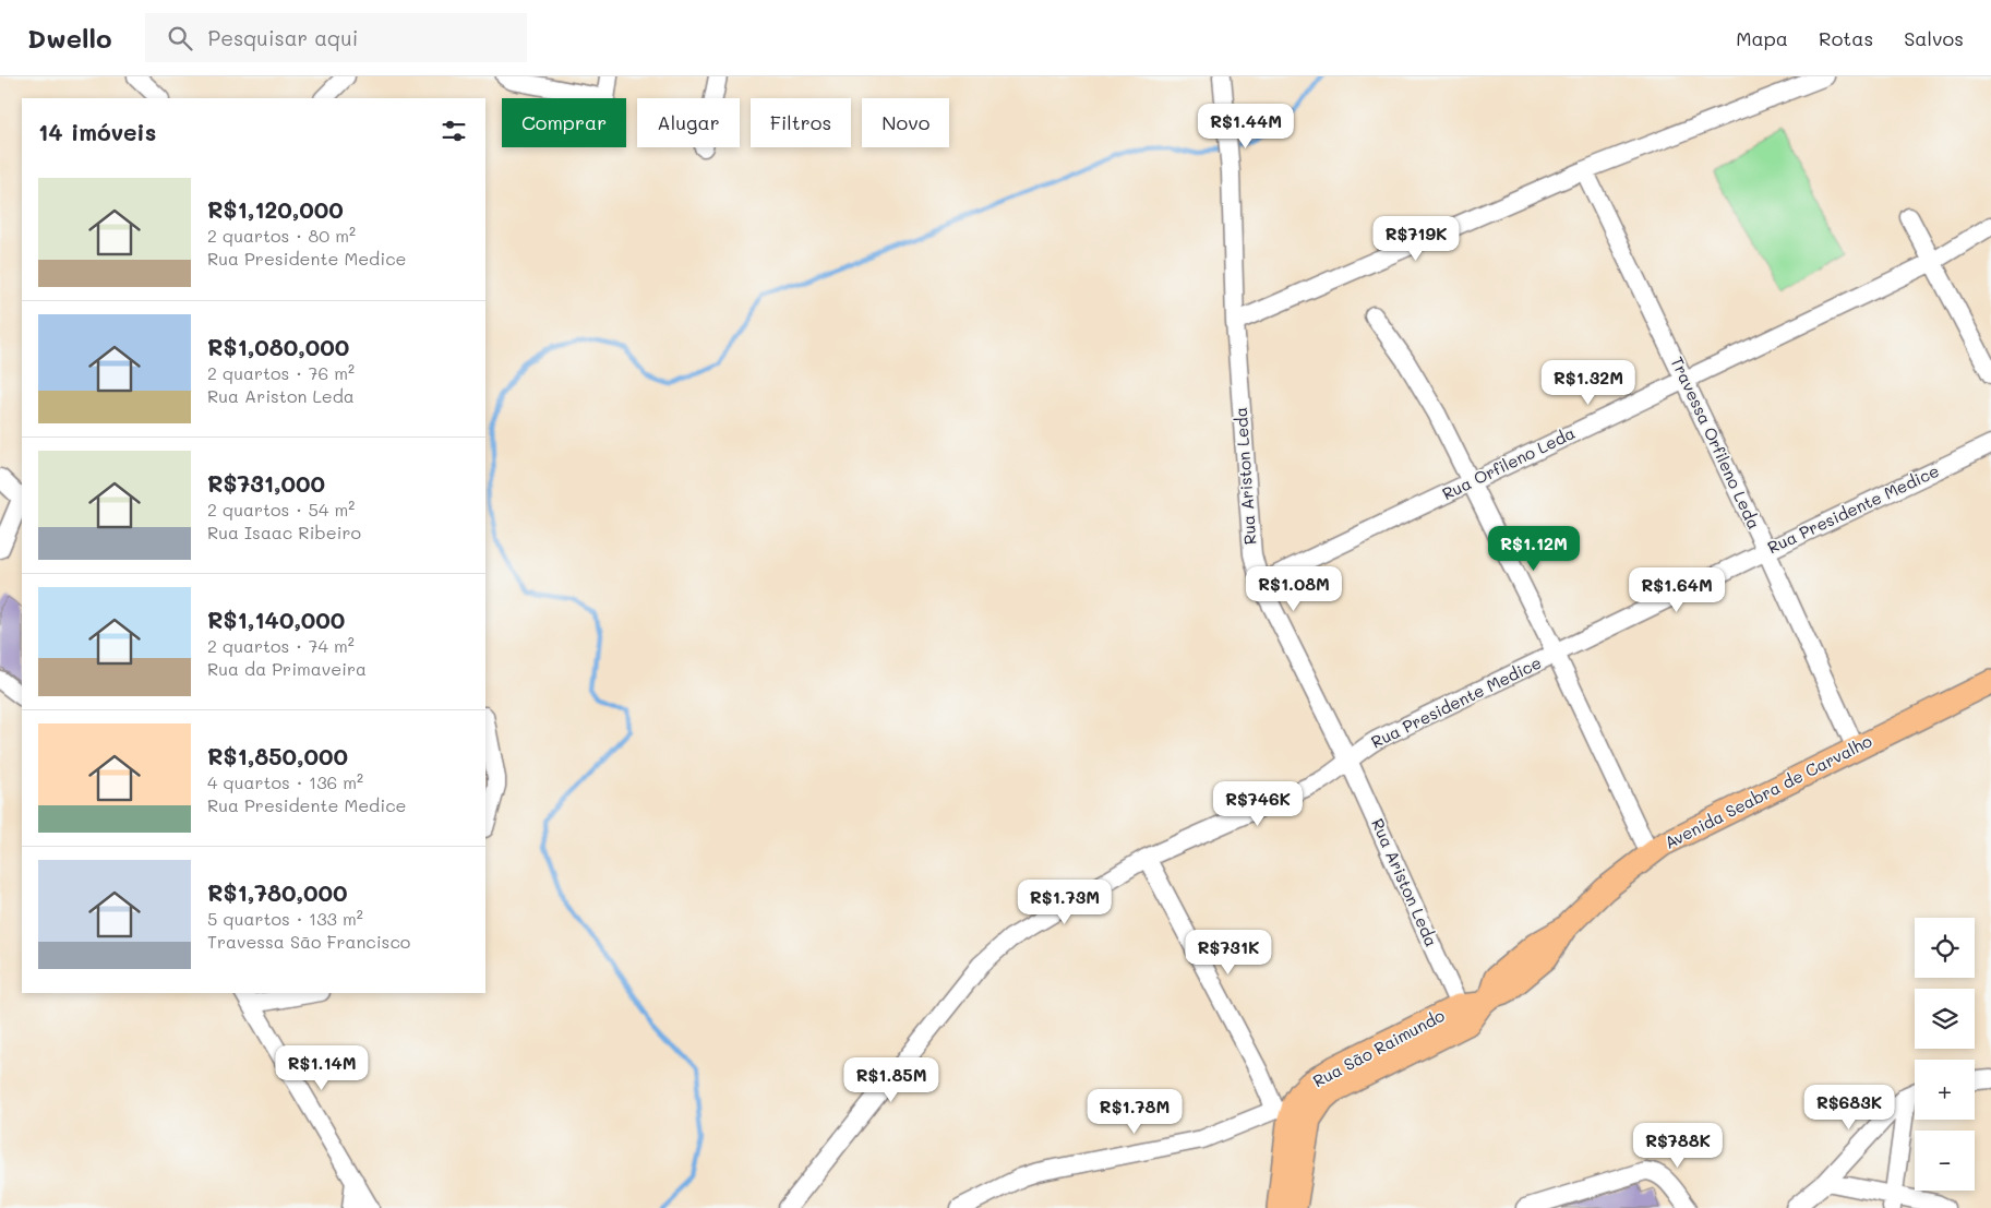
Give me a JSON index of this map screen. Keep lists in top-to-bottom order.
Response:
{
  "streets": {
    "main road": ["Avenida Seabra de Carvalho", "Rua São Raimundo"],
    "street": [
      "Travessa Orfileno Leda",
      "Rua Orfileno Leda",
      "Rua Ariston Leda",
      "Rua Presidente Medice"
    ]
  },
  "crossings": [
    ["Travessa Orfileno Leda", "Rua Orfileno Leda"],
    ["Travessa Orfileno Leda", "Rua Presidente Medice"],
    ["Travessa Orfileno Leda", "Avenida Seabra de Carvalho"],
    ["Rua Orfileno Leda", "Rua Ariston Leda"],
    ["Rua Ariston Leda", "Rua Presidente Medice"],
    ["Rua Ariston Leda", "Avenida Seabra de Carvalho"],
    ["Rua Ariston Leda", "Rua São Raimundo"],
    ["Avenida Seabra de Carvalho", "Rua São Raimundo"]
  ],
  "page": {
    "header": "Dwello",
    "search": "Pesquisar aqui",
    "nav": ["Mapa", "Rotas", "Salvos"],
    "chip": [
      "Comprar",
      "Alugar",
      "Filtros",
      "Novo"
    ],
    "heading": "14 imóveis",
    "price": [
      "R$1.44M",
      "R$719K",
      "R$1.32M",
      "R$1.12M",
      "R$1.08M",
      "R$1.64M",
      "R$746K",
      "R$1.73M",
      "R$731K",
      "R$1.14M",
      "R$1.85M",
      "R$683K",
      "R$1.78M",
      "R$788K"
    ],
    "list": [
      {
        "name": "R$1,120,000",
        "note": "2 quartos · 80 m² · Rua Presidente Medice"
      },
      {
        "name": "R$1,080,000",
        "note": "2 quartos · 76 m² · Rua Ariston Leda"
      },
      {
        "name": "R$731,000",
        "note": "2 quartos · 54 m² · Rua Isaac Ribeiro"
      },
      {
        "name": "R$1,140,000",
        "note": "2 quartos · 74 m² · Rua da Primaveira"
      },
      {
        "name": "R$1,850,000",
        "note": "4 quartos · 136 m² · Rua Presidente Medice"
      },
      {
        "name": "R$1,780,000",
        "note": "5 quartos · 133 m² · Travessa São Francisco"
      }
    ],
    "map_buttons": ["+", "−"]
  }
}
